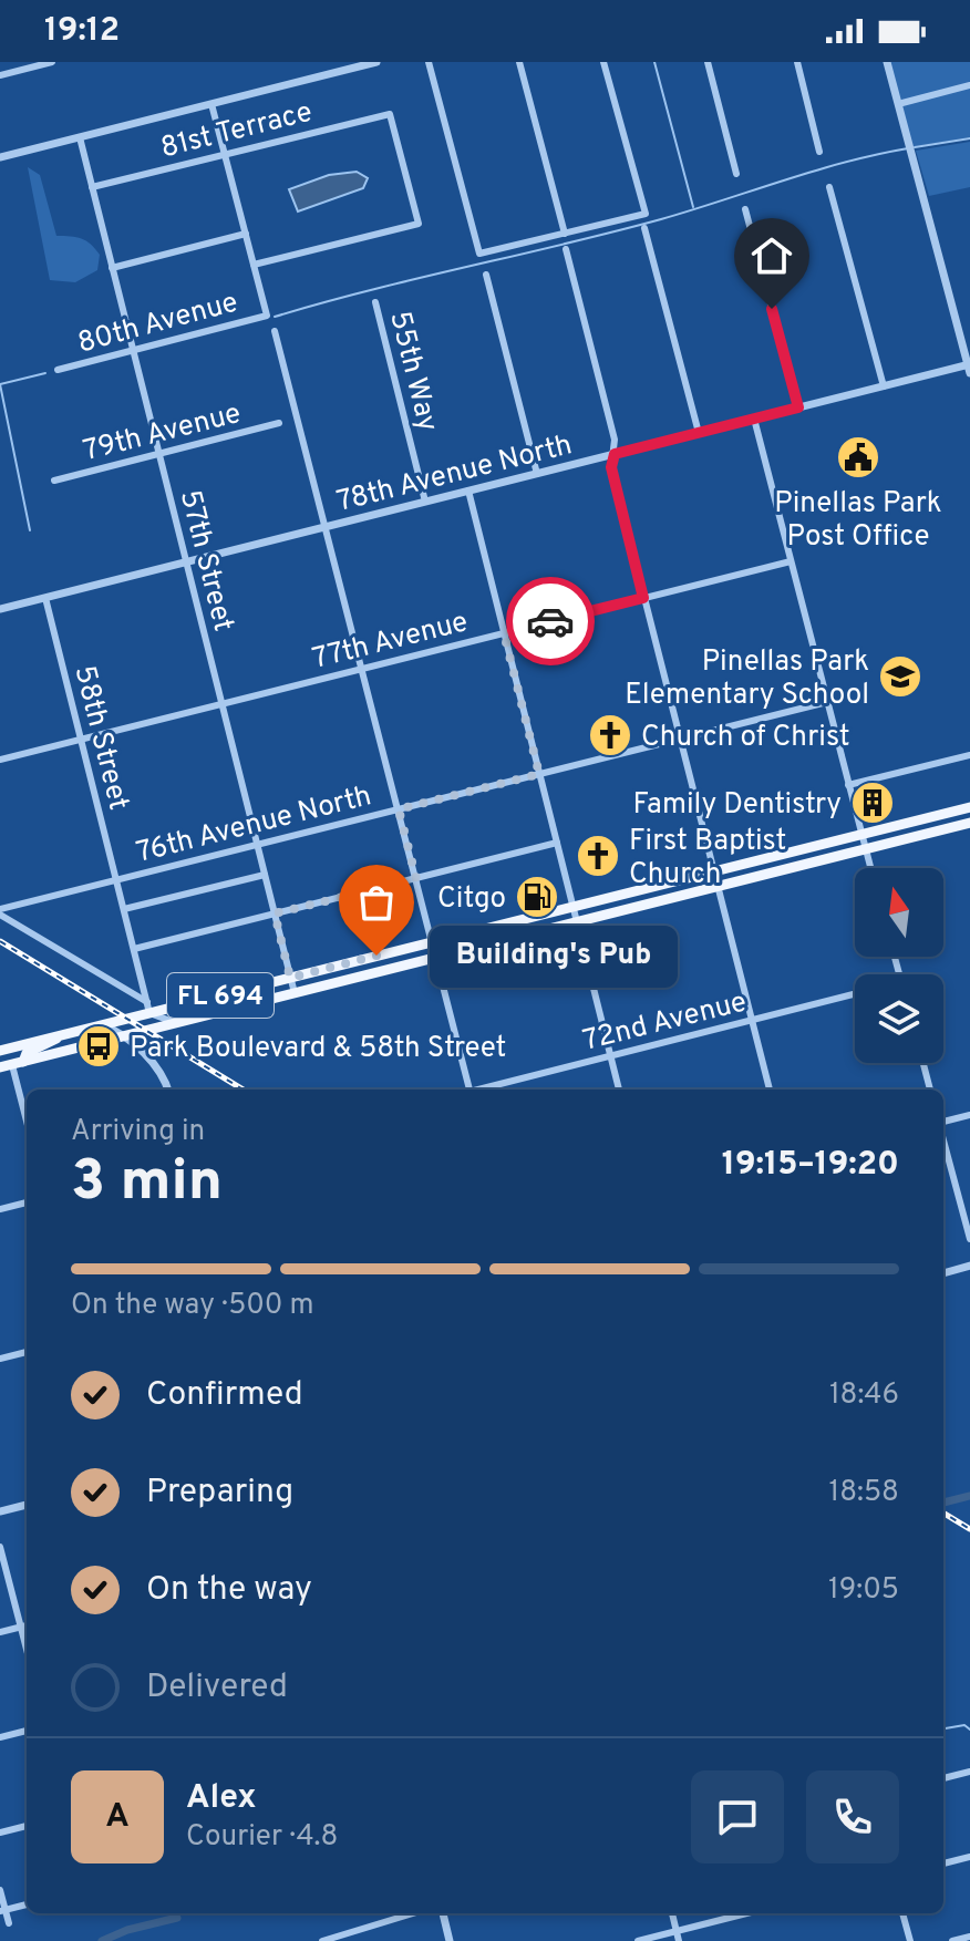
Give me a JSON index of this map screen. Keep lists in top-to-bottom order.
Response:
{
  "streets": {
    "main road": ["FL 694"],
    "street": [
      "81st Terrace",
      "80th Avenue",
      "55th Way",
      "79th Avenue",
      "78th Avenue North",
      "57th Street",
      "77th Avenue",
      "58th Street",
      "76th Avenue North",
      "72nd Avenue"
    ]
  },
  "crossings": [
    ["81st Terrace", "80th Avenue"],
    ["81st Terrace", "57th Street"],
    ["80th Avenue", "57th Street"],
    ["55th Way", "78th Avenue North"],
    ["79th Avenue", "57th Street"],
    ["78th Avenue North", "57th Street"],
    ["78th Avenue North", "58th Street"],
    ["57th Street", "77th Avenue"],
    ["57th Street", "76th Avenue North"],
    ["57th Street", "FL 694"],
    ["77th Avenue", "58th Street"],
    ["58th Street", "76th Avenue North"],
    ["58th Street", "FL 694"]
  ],
  "places": {
    "public building": ["Pinellas Park Post Office"],
    "school or university": ["Pinellas Park Elementary School"],
    "church": ["Church of Christ", "First Baptist Church"],
    "building": ["Family Dentistry"],
    "fuel station": ["Citgo"],
    "other": ["Building's Pub"],
    "bus stop": ["Park Boulevard & 58th Street"]
  },
  "north": "top",
  "page": {
    "status": "19:12",
    "bubble": "Building's Pub",
    "heading": ["3 min", "Arriving in", "19:15–19:20"],
    "panel": ["Alex", "Courier · 4.8"],
    "bar": "On the way · 500 m",
    "list": [
      ["Confirmed", "18:46"],
      ["Preparing", "18:58"],
      ["On the way", "19:05"],
      "Delivered"
    ],
    "round": "A"
  }
}
